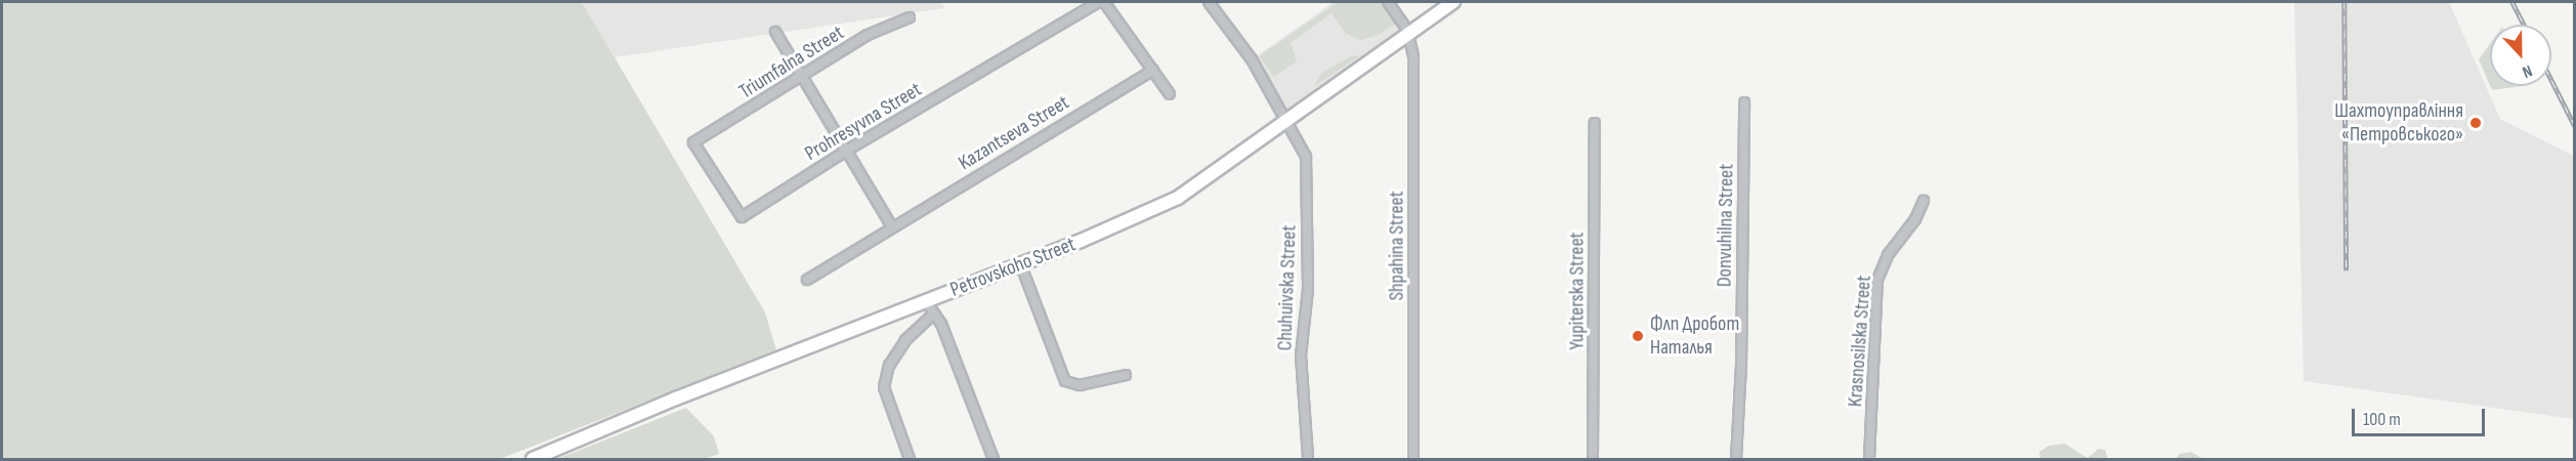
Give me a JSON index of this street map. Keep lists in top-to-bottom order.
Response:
{
  "streets": {
    "main road": ["Petrovskoho Street"],
    "street": [
      "Triumfalna Street",
      "Prohresyvna Street",
      "Kazantseva Street",
      "Donvuhilna Street",
      "Shpahina Street",
      "Chuhuivska Street",
      "Yupiterska Street",
      "Krasnosilska Street"
    ]
  },
  "crossings": [
    ["Triumfalna Street", "Prohresyvna Street"],
    ["Shpahina Street", "Petrovskoho Street"],
    ["Petrovskoho Street", "Chuhuivska Street"]
  ],
  "places": ["Шахтоуправління «Петровського»", "Флп Дробот Наталья"],
  "scale_bar": "100 m",
  "north": "bottom"
}
